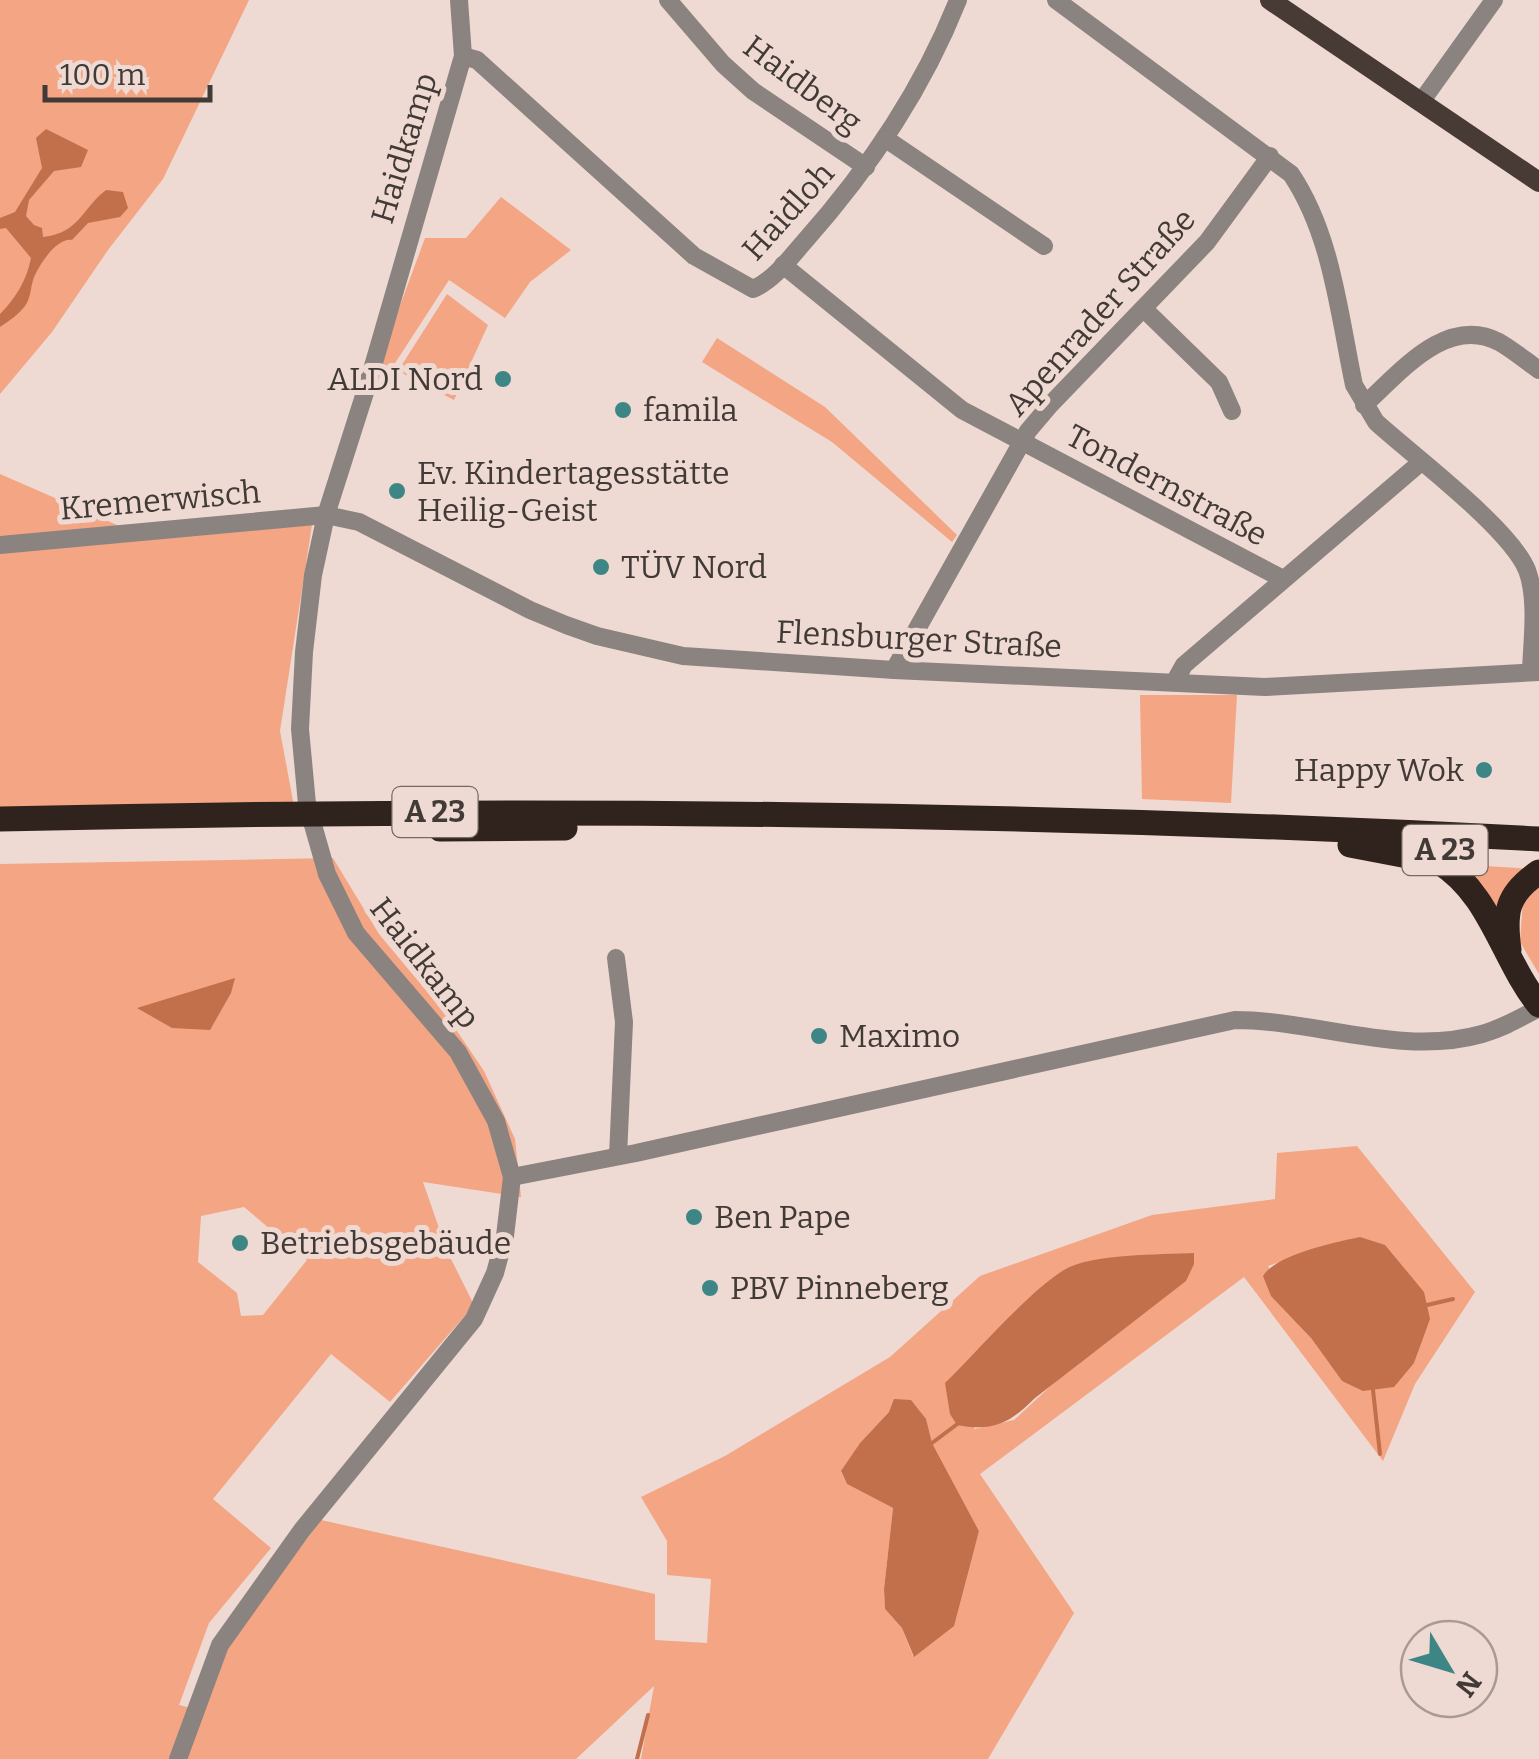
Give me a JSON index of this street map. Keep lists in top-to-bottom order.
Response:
{
  "streets": {
    "highway": ["A 23"],
    "street": [
      "Haidberg",
      "Haidkamp",
      "Haidloh",
      "Apenrader Straße",
      "Tondernstraße",
      "Kremerwisch",
      "Flensburger Straße"
    ]
  },
  "crossings": [
    ["Haidberg", "Haidloh"],
    ["Haidkamp", "Haidloh"],
    ["Haidkamp", "Kremerwisch"],
    ["Haidkamp", "Flensburger Straße"],
    ["Haidloh", "Tondernstraße"],
    ["Apenrader Straße", "Tondernstraße"],
    ["Apenrader Straße", "Flensburger Straße"],
    ["Tondernstraße", "Flensburger Straße"],
    ["Kremerwisch", "Flensburger Straße"]
  ],
  "places": [
    "ALDI Nord",
    "famila",
    "Ev. Kindertagesstätte Heilig-Geist",
    "TÜV Nord",
    "Happy Wok",
    "Maximo",
    "Ben Pape",
    "Betriebsgebäude",
    "PBV Pinneberg"
  ],
  "scale_bar": "100 m",
  "north": "bottom right"
}
